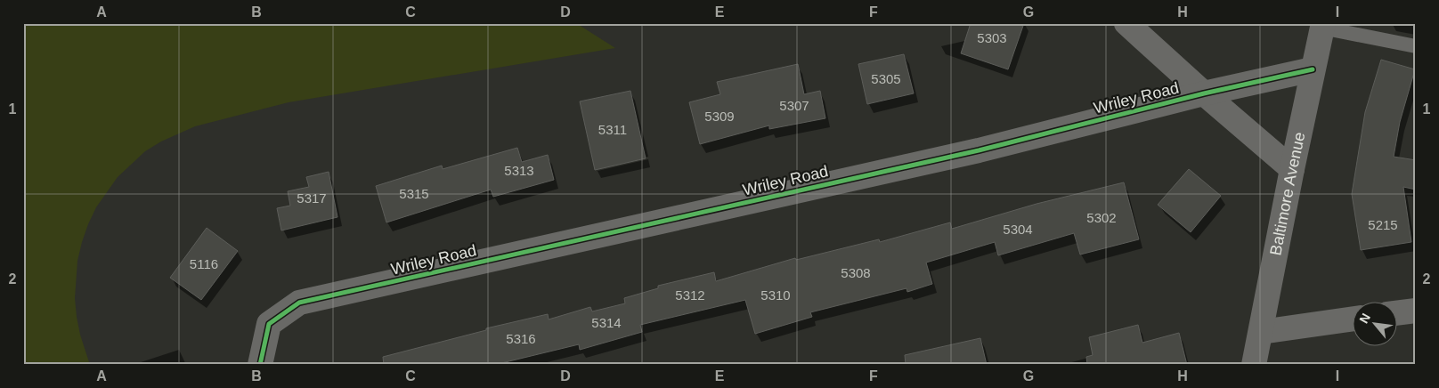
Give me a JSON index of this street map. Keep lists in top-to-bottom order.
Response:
{
  "streets": {
    "street": ["Wriley Road", "Baltimore Avenue"]
  },
  "crossings": [
    ["Wriley Road", "Baltimore Avenue"]
  ],
  "house_numbers": [
    "5303",
    "5305",
    "5307",
    "5309",
    "5311",
    "5313",
    "5315",
    "5317",
    "5302",
    "5215",
    "5304",
    "5116",
    "5308",
    "5312",
    "5310",
    "5314",
    "5316"
  ],
  "north": "top left",
  "grid": {
    "columns": [
      "A",
      "B",
      "C",
      "D",
      "E",
      "F",
      "G",
      "H",
      "I"
    ],
    "rows": ["1", "2"]
  }
}
